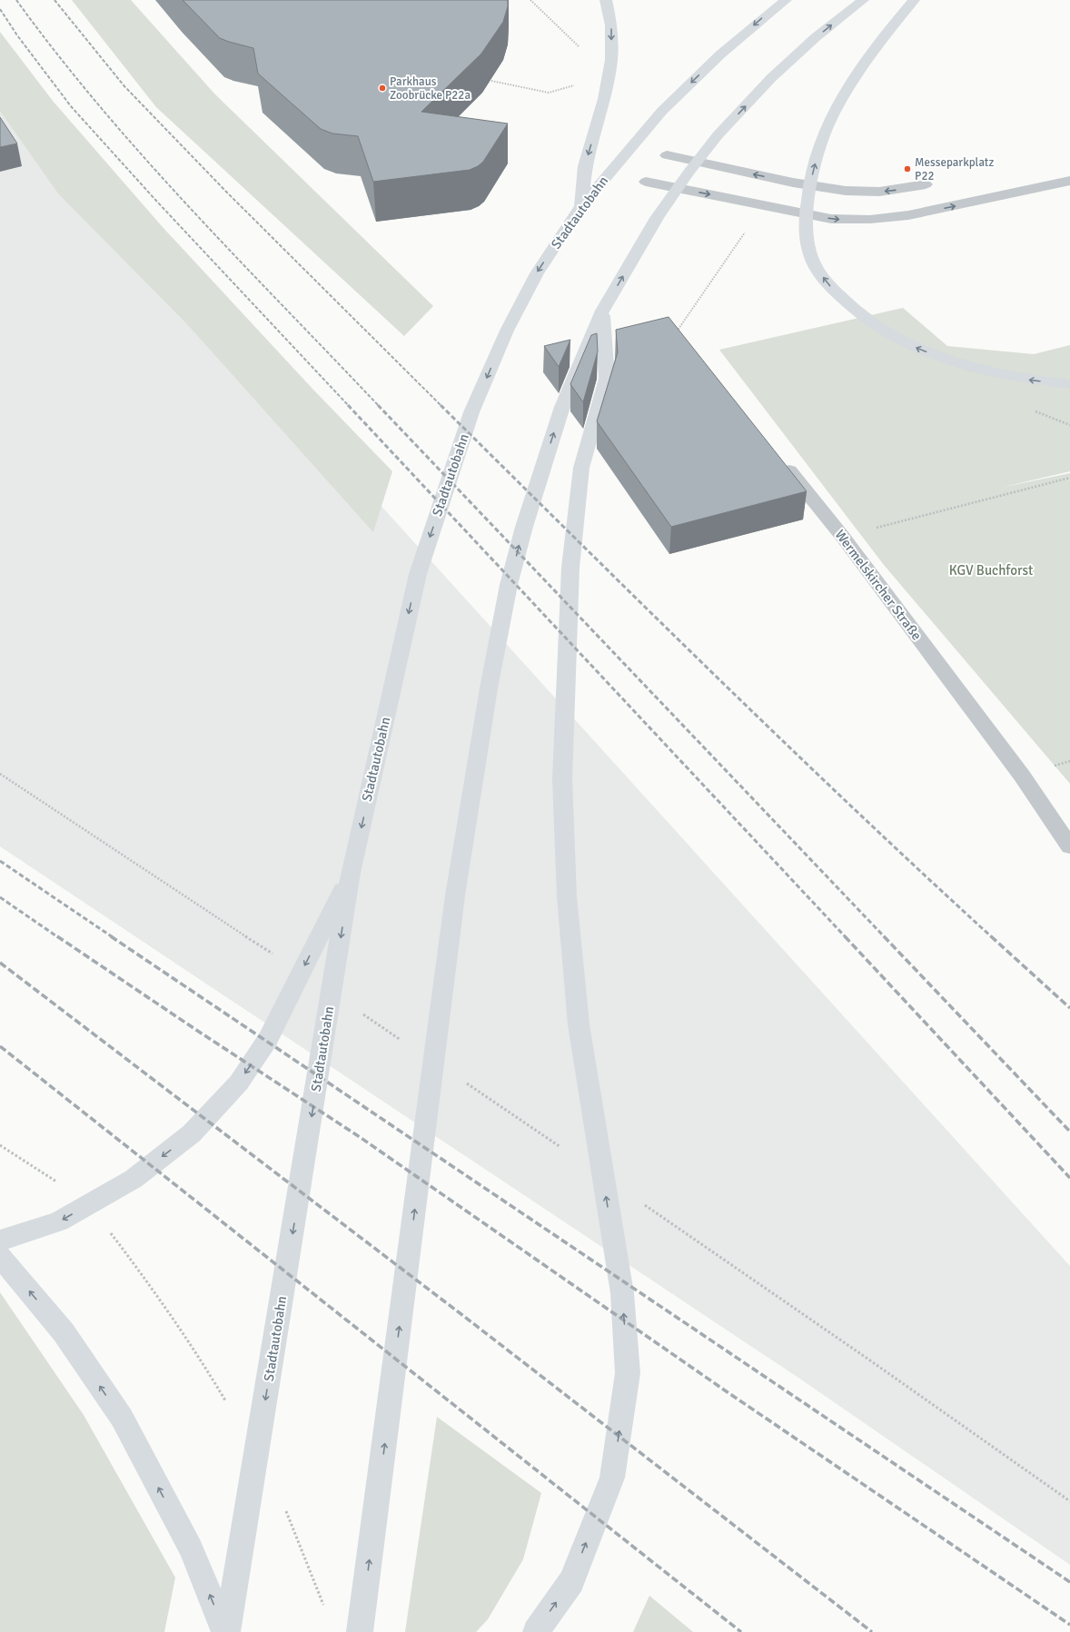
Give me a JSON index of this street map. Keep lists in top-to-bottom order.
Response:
{
  "streets": {
    "highway": ["Stadtautobahn"],
    "street": ["Wermelskircher Straße"]
  },
  "parks": ["KGV Buchforst"],
  "places": ["Parkhaus Zoobrücke P22a", "Messeparkplatz P22"]
}
